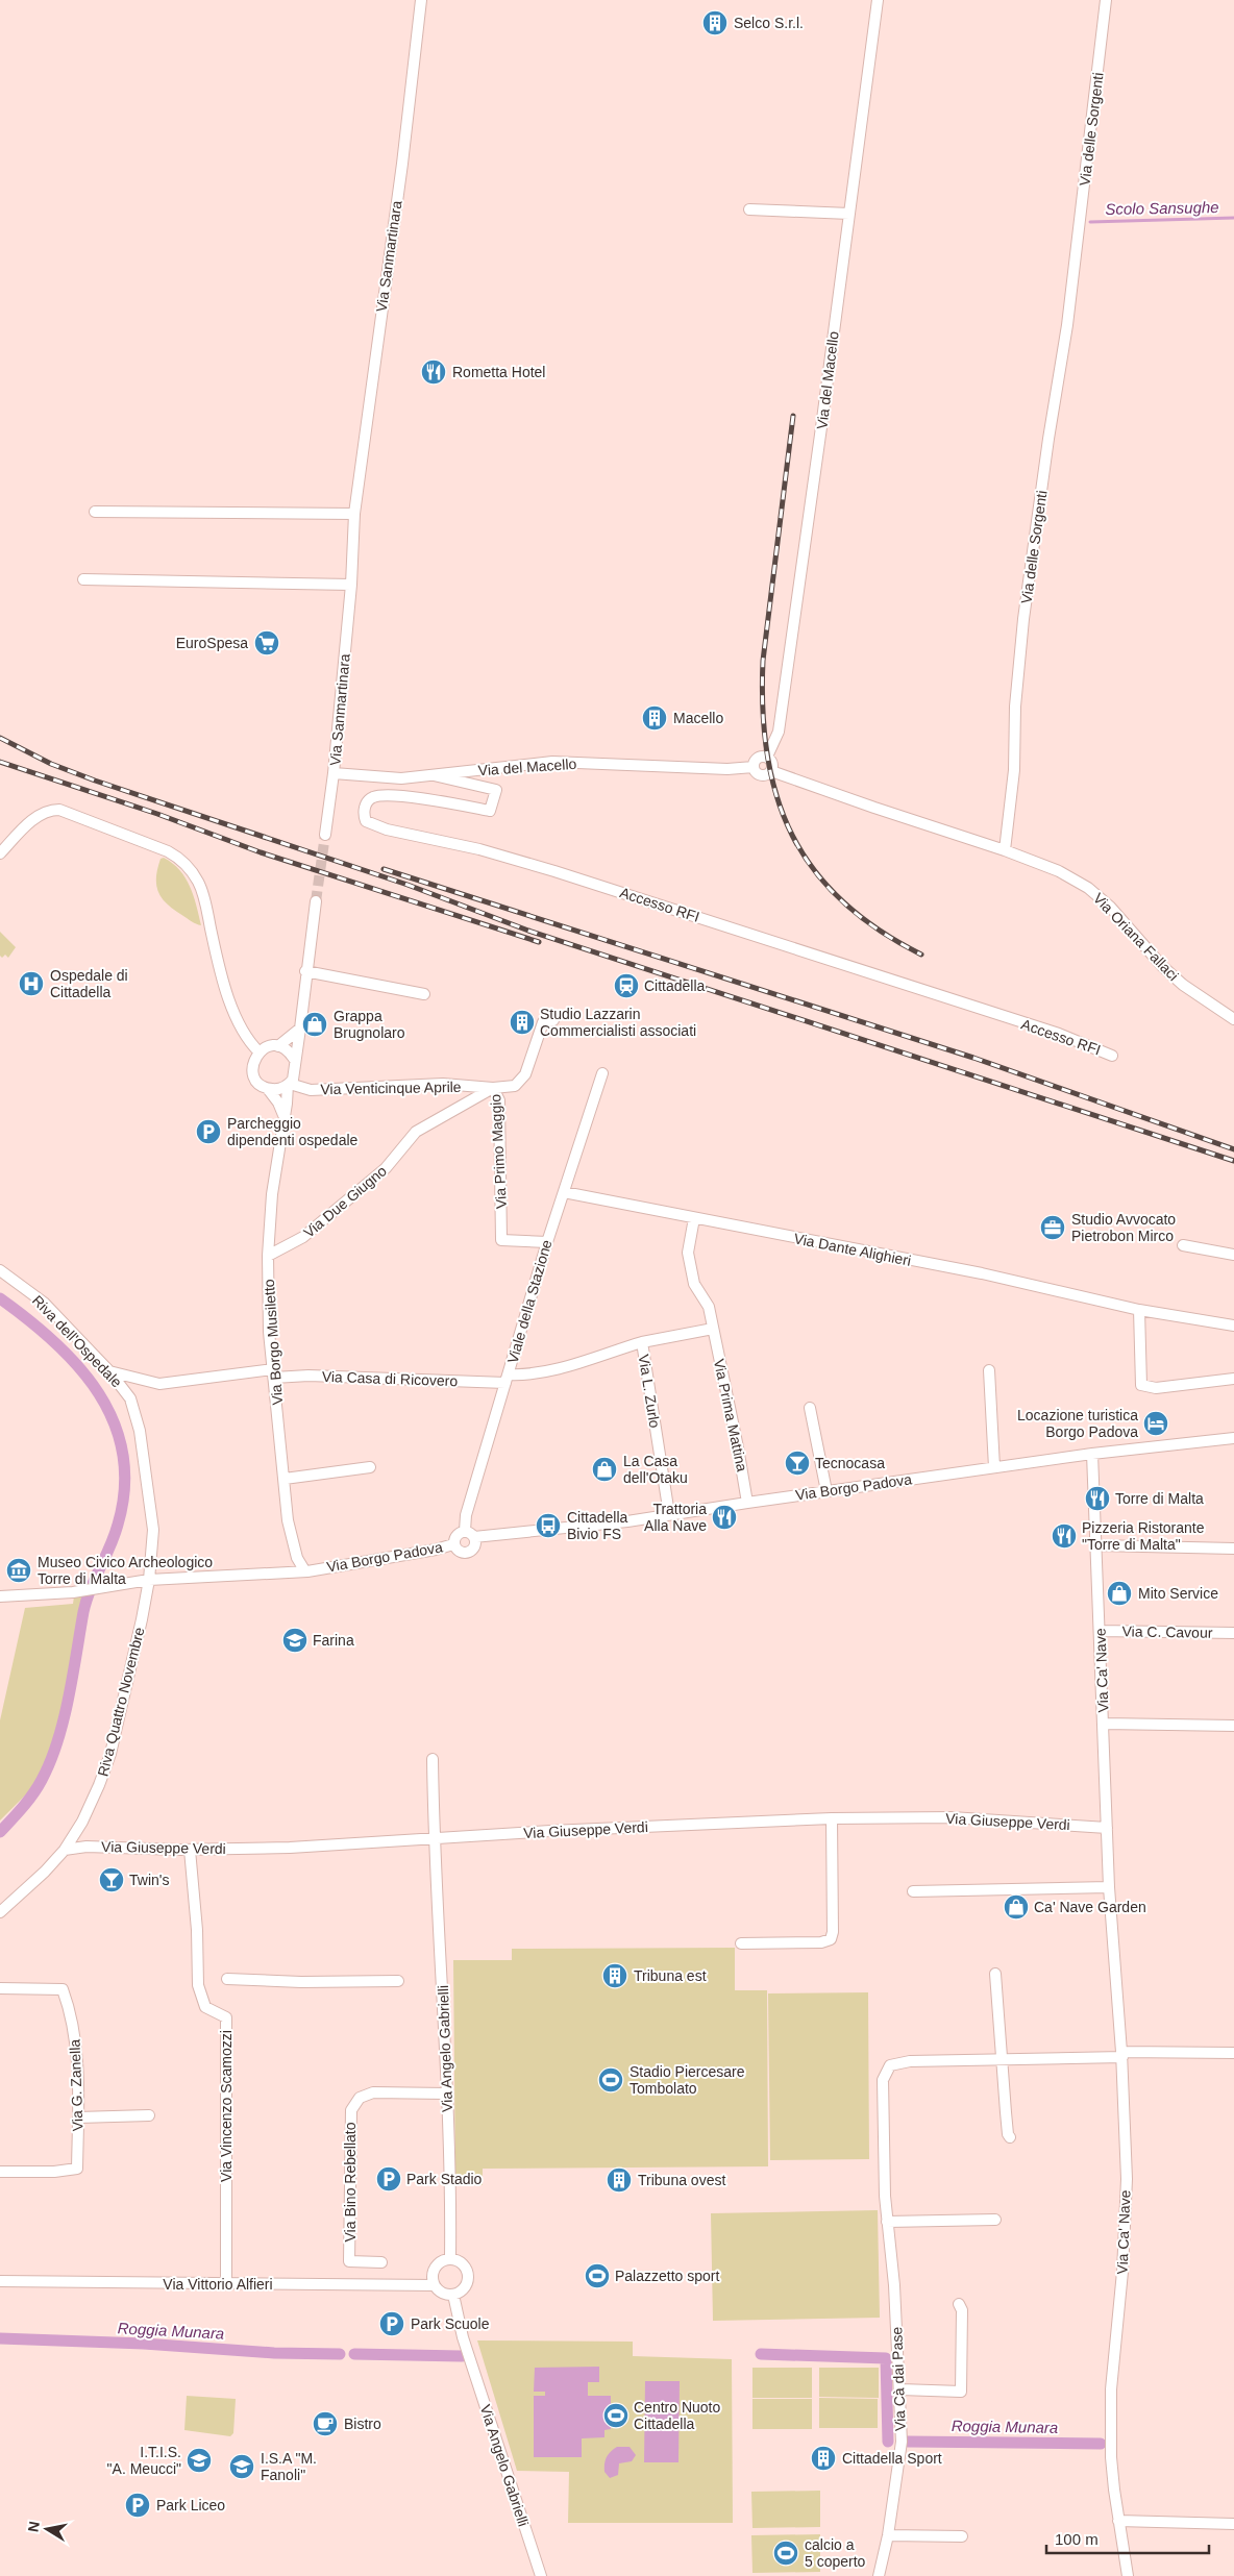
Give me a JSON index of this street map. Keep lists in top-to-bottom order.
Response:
{
  "streets": {
    "street": [
      "Via delle Sorgenti",
      "Via Sanmartinara",
      "Via del Macello",
      "Accesso RFI",
      "Via Oriana Fallaci",
      "Via Venticinque Aprile",
      "Via Primo Maggio",
      "Via Due Giugno",
      "Via Dante Alighieri",
      "Viale della Stazione",
      "Riva dell'Ospedale",
      "Via Borgo Musiletto",
      "Via Casa di Ricovero",
      "Via L. Zurlo",
      "Via Prima Mattina",
      "Via Borgo Padova",
      "Via C. Cavour",
      "Via Ca' Nave",
      "Riva Quattro Novembre",
      "Via Giuseppe Verdi",
      "Via Angelo Gabrielli",
      "Via G. Zanella",
      "Via Vincenzo Scamozzi",
      "Via Bino Rebellato",
      "Via Vittorio Alfieri",
      "Via Cà dai Pase"
    ]
  },
  "crossings": [
    ["Via delle Sorgenti", "Via Oriana Fallaci"],
    ["Via Sanmartinara", "Via del Macello"],
    ["Via del Macello", "Accesso RFI"],
    ["Via Venticinque Aprile", "Via Primo Maggio"],
    ["Via Venticinque Aprile", "Via Due Giugno"],
    ["Via Venticinque Aprile", "Via Borgo Musiletto"],
    ["Via Primo Maggio", "Via Due Giugno"],
    ["Via Primo Maggio", "Viale della Stazione"],
    ["Via Due Giugno", "Via Borgo Musiletto"],
    ["Via Dante Alighieri", "Viale della Stazione"],
    ["Via Dante Alighieri", "Via Prima Mattina"],
    ["Viale della Stazione", "Via Casa di Ricovero"],
    ["Viale della Stazione", "Via L. Zurlo"],
    ["Viale della Stazione", "Via Borgo Padova"],
    ["Riva dell'Ospedale", "Via Casa di Ricovero"],
    ["Riva dell'Ospedale", "Via Borgo Padova"],
    ["Riva dell'Ospedale", "Riva Quattro Novembre"],
    ["Via Borgo Musiletto", "Via Casa di Ricovero"],
    ["Via Borgo Musiletto", "Via Borgo Padova"],
    ["Via Casa di Ricovero", "Via L. Zurlo"],
    ["Via L. Zurlo", "Via Borgo Padova"],
    ["Via Prima Mattina", "Via Borgo Padova"],
    ["Via Borgo Padova", "Via Ca' Nave"],
    ["Via Borgo Padova", "Riva Quattro Novembre"],
    ["Via C. Cavour", "Via Ca' Nave"],
    ["Via Ca' Nave", "Via Giuseppe Verdi"],
    ["Via Ca' Nave", "Via Cà dai Pase"],
    ["Riva Quattro Novembre", "Via Giuseppe Verdi"],
    ["Via Giuseppe Verdi", "Via Angelo Gabrielli"],
    ["Via Giuseppe Verdi", "Via Vincenzo Scamozzi"],
    ["Via Angelo Gabrielli", "Via Bino Rebellato"],
    ["Via Angelo Gabrielli", "Via Vittorio Alfieri"],
    ["Via Vincenzo Scamozzi", "Via Vittorio Alfieri"]
  ],
  "water": ["Scolo Sansughe", "Roggia Munara"],
  "places": {
    "building": [
      "Selco S.r.l.",
      "Macello",
      "Studio Lazzarin Commercialisti associati",
      "Tribuna est",
      "Tribuna ovest",
      "Cittadella Sport"
    ],
    "restaurant": [
      "Rometta Hotel",
      "Torre di Malta",
      "Trattoria Alla Nave",
      "Pizzeria Ristorante \"Torre di Malta\""
    ],
    "supermarket": ["EuroSpesa"],
    "hospital": ["Ospedale di Cittadella"],
    "station": ["Cittadella"],
    "shop": [
      "Grappa Brugnolaro",
      "La Casa dell'Otaku",
      "Mito Service",
      "Ca' Nave Garden"
    ],
    "parking": [
      "Parcheggio dipendenti ospedale",
      "Park Stadio",
      "Park Scuole",
      "Park Liceo"
    ],
    "office": ["Studio Avvocato Pietrobon Mirco"],
    "hotel": ["Locazione turistica Borgo Padova"],
    "bar": ["Tecnocasa", "Twin's"],
    "bus stop": ["Cittadella Bivio FS"],
    "museum": ["Museo Civico Archeologico Torre di Malta"],
    "school or university": ["Farina", "I.T.I.S. \"A. Meucci\"", "I.S.A \"M. Fanoli\""],
    "sports": [
      "Stadio Piercesare Tombolato",
      "Palazzetto sport",
      "Centro Nuoto Cittadella",
      "calcio a 5 coperto"
    ],
    "cafe": ["Bistro"]
  },
  "scale_bar": "100 m",
  "north": "left"
}
